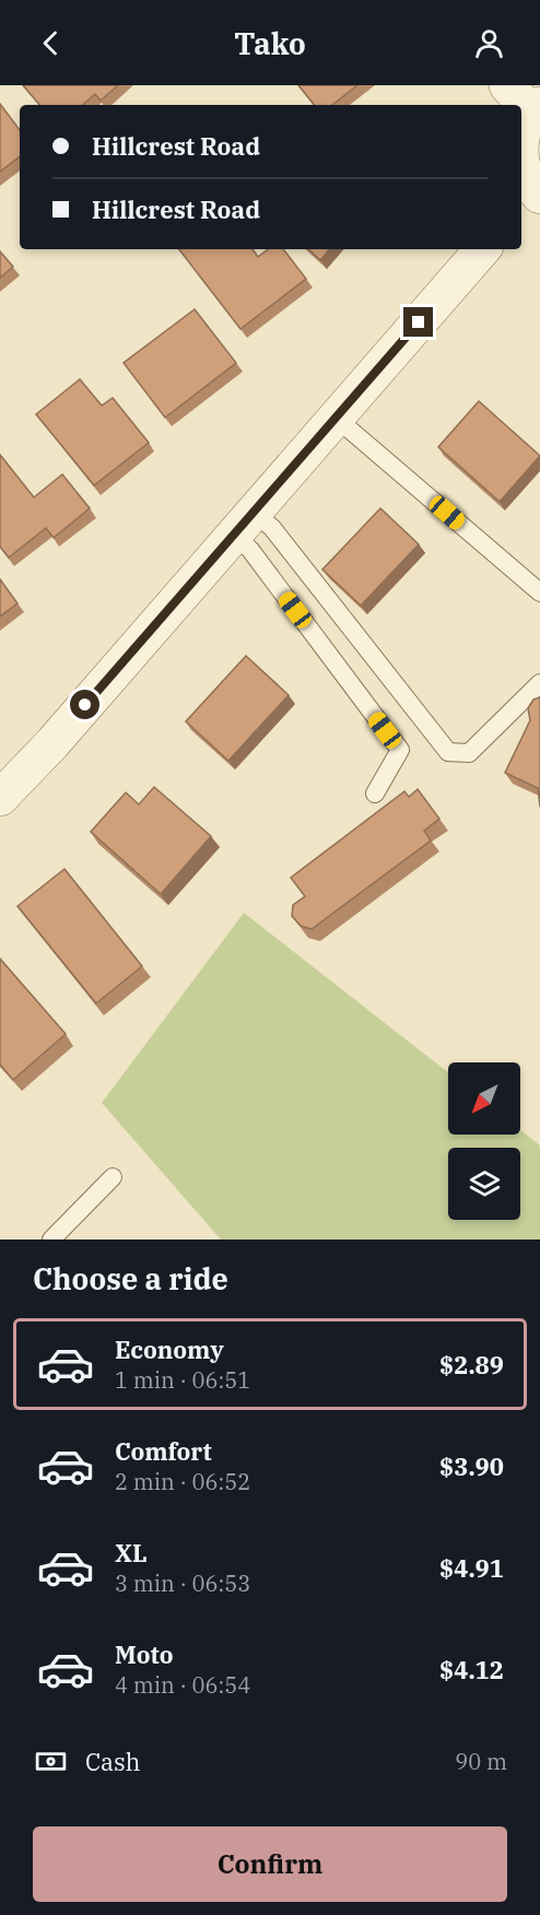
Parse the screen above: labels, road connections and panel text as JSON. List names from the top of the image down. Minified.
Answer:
{"north":"bottom left","page":{"header":"Tako","banner":["Hillcrest Road","Hillcrest Road"],"heading":"Choose a ride","list":[{"name":"Economy","note":"1 min · 06:51","value":"$2.89"},{"name":"Comfort","note":"2 min · 06:52","value":"$3.90"},{"name":"XL","note":"3 min · 06:53","value":"$4.91"},{"name":"Moto","note":"4 min · 06:54","value":"$4.12"}],"pay":["Cash","90 m"],"buttons":"Confirm"}}
